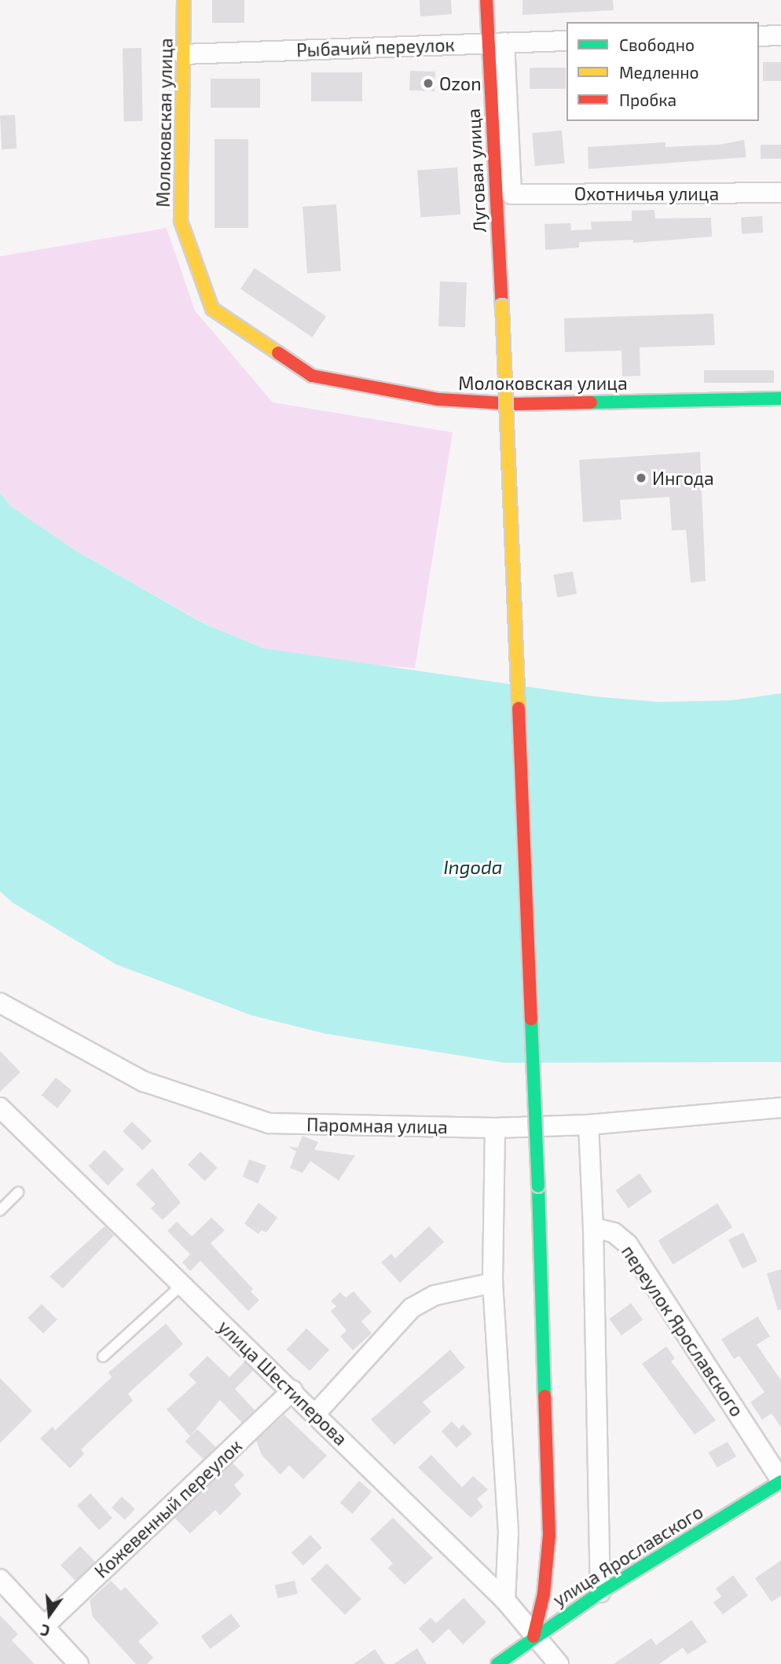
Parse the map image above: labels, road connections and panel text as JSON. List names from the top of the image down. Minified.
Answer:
{"streets":{"street":["Рыбачий переулок","Молоковская улица","Луговая улица","Охотничья улица","Паромная улица","переулок Ярославского","улица Шестиперова","Кожевенный переулок","улица Ярославского"]},"crossings":[["Рыбачий переулок","Молоковская улица"],["Рыбачий переулок","Луговая улица"],["Рыбачий переулок","Охотничья улица"],["Луговая улица","Охотничья улица"],["Луговая улица","улица Шестиперова"],["Луговая улица","улица Ярославского"],["переулок Ярославского","улица Ярославского"],["улица Шестиперова","Кожевенный переулок"],["улица Шестиперова","улица Ярославского"]],"water":["Ingoda"],"places":["Ozon","Ингода"],"legend":["Свободно","Медленно","Пробка"],"north":"bottom"}
